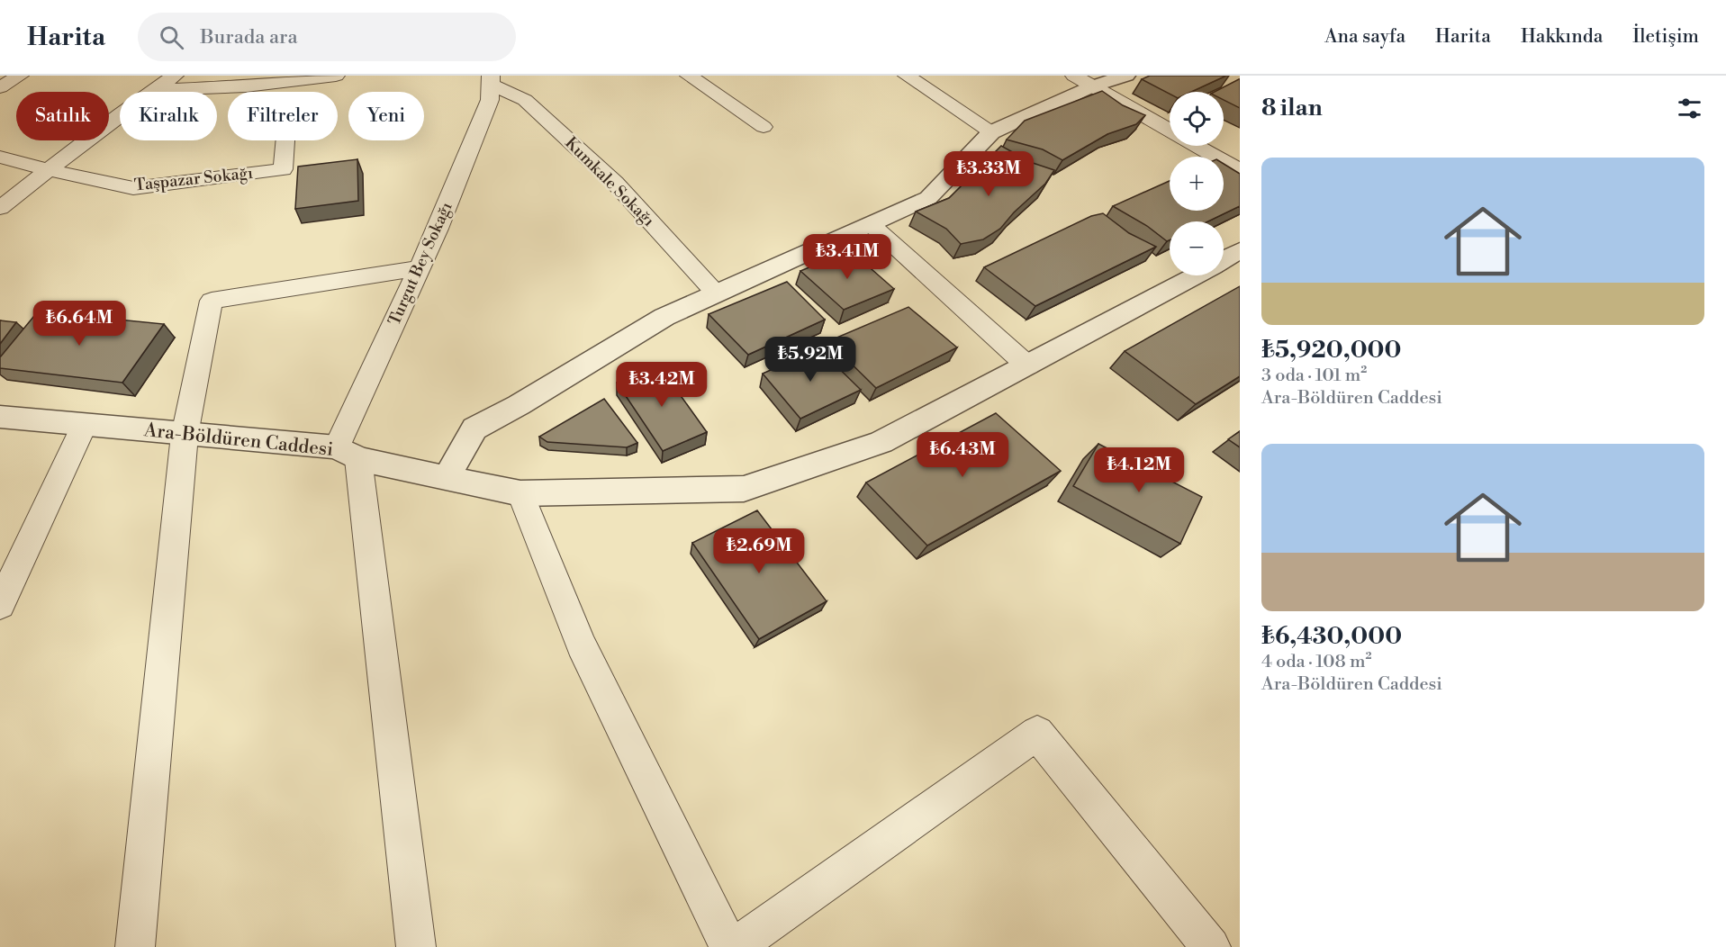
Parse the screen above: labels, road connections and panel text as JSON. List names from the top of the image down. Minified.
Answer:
{"streets":{"street":["Taşpazar Sokağı","Kumkale Sokağı","Turgut Bey Sokağı","Ara-Böldüren Caddesi"]},"crossings":[["Kumkale Sokağı","Turgut Bey Sokağı"],["Turgut Bey Sokağı","Ara-Böldüren Caddesi"]],"page":{"header":"Harita","search":"Burada ara","nav":["Ana sayfa","Harita","Hakkında","İletişim"],"heading":"8 ilan","map_buttons":["+","−"],"chip":["Satılık","Kiralık","Filtreler","Yeni"],"list":[{"name":"₺5,920,000","note":"3 oda · 101 m² · Ara-Böldüren Caddesi"},{"name":"₺6,430,000","note":"4 oda · 108 m² · Ara-Böldüren Caddesi"}],"price":["₺3.33M","₺3.41M","₺6.64M","₺5.92M","₺3.42M","₺6.43M","₺4.12M","₺2.69M"]}}
